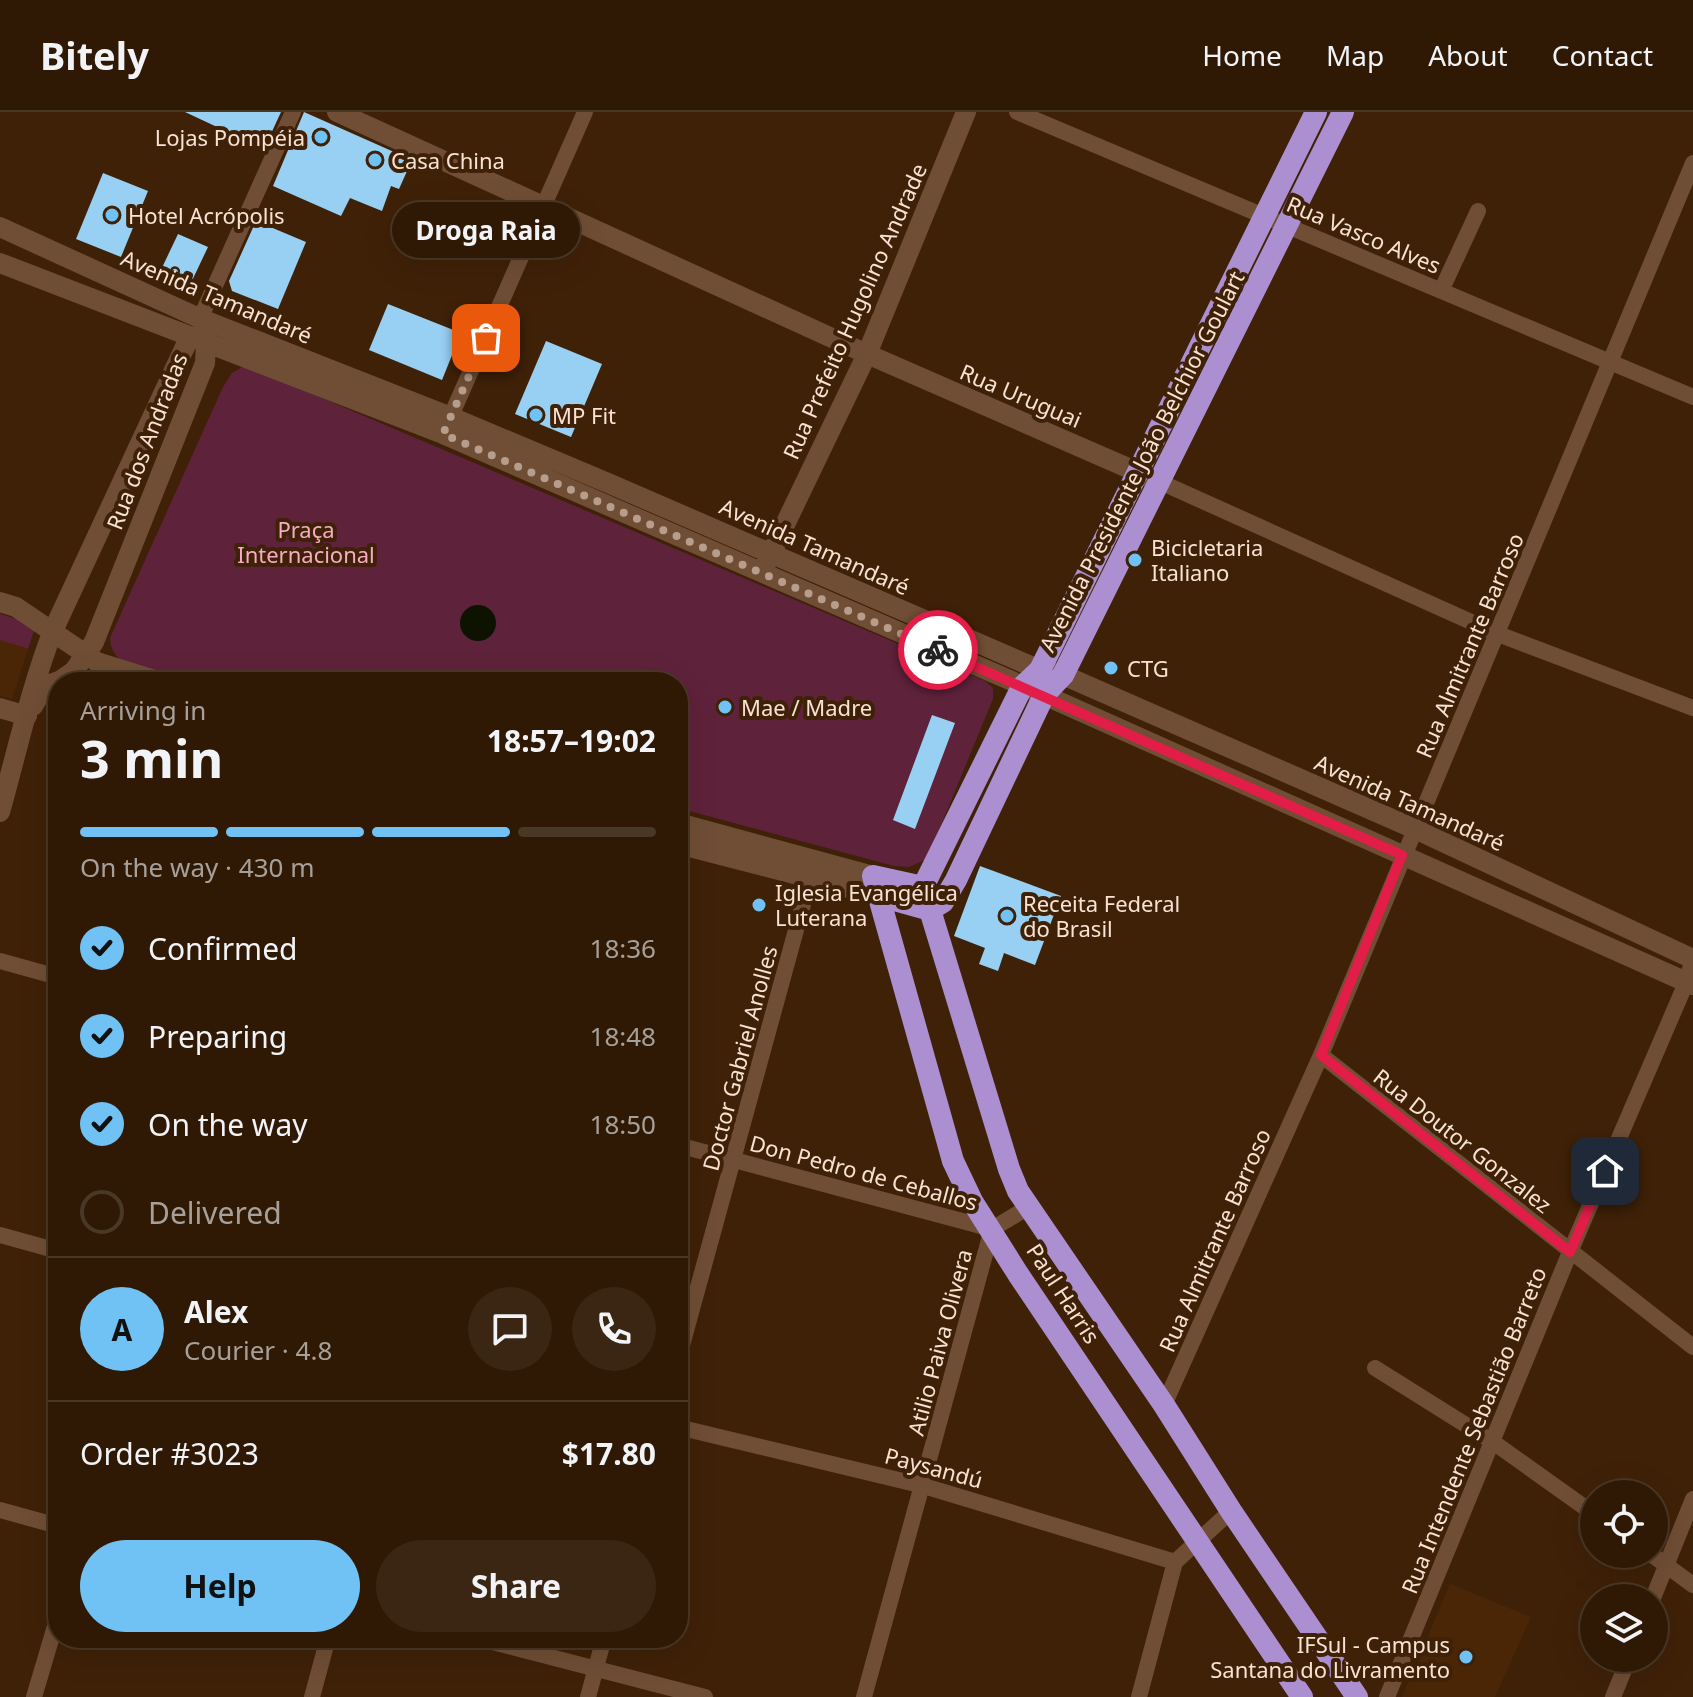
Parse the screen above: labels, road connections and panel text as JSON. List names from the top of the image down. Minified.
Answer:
{"streets":{"highway":["Avenida Presidente João Belchior Goulart","Paul Harris"],"street":["Rua Vasco Alves","Avenida Tamandaré","Rua Prefeito Hugolino Andrade","Rua Uruguai","Rua dos Andradas","Rua Almitrante Barroso","Doctor Gabriel Anolles","Rua Doutor Gonzalez","Don Pedro de Ceballos","Atilio Paiva Olivera","Rua Intendente Sebastião Barreto","Paysandú"]},"crossings":[["Rua Vasco Alves","Avenida Presidente João Belchior Goulart"],["Rua Vasco Alves","Rua Almitrante Barroso"],["Avenida Tamandaré","Rua Prefeito Hugolino Andrade"],["Avenida Tamandaré","Rua dos Andradas"],["Avenida Tamandaré","Avenida Presidente João Belchior Goulart"],["Avenida Tamandaré","Rua Almitrante Barroso"],["Avenida Tamandaré","Rua Intendente Sebastião Barreto"],["Rua Prefeito Hugolino Andrade","Rua Uruguai"],["Rua Uruguai","Avenida Presidente João Belchior Goulart"],["Rua Uruguai","Rua Almitrante Barroso"],["Rua Almitrante Barroso","Rua Doutor Gonzalez"],["Doctor Gabriel Anolles","Don Pedro de Ceballos"],["Rua Doutor Gonzalez","Rua Intendente Sebastião Barreto"],["Don Pedro de Ceballos","Paul Harris"],["Don Pedro de Ceballos","Atilio Paiva Olivera"],["Paul Harris","Atilio Paiva Olivera"],["Atilio Paiva Olivera","Paysandú"]],"parks":["Praça Internacional"],"places":["Lojas Pompéia","Casa China","Hotel Acrópolis","Droga Raia","MP Fit","Bicicletaria Italiano","CTG","Mae / Madre","Iglesia Evangélica Luterana","Receita Federal do Brasil","IFSul - Campus Santana do Livramento"],"page":{"header":"Bitely","nav":["Home","Map","About","Contact"],"bubble":"Droga Raia","heading":["3 min","Arriving in","18:57–19:02"],"panel":["Alex","Courier · 4.8","Order #3023","$17.80"],"bar":"On the way · 430 m","list":[["Confirmed","18:36"],["Preparing","18:48"],["On the way","18:50"],"Delivered"],"round":"A","buttons":["Help","Share"]}}
